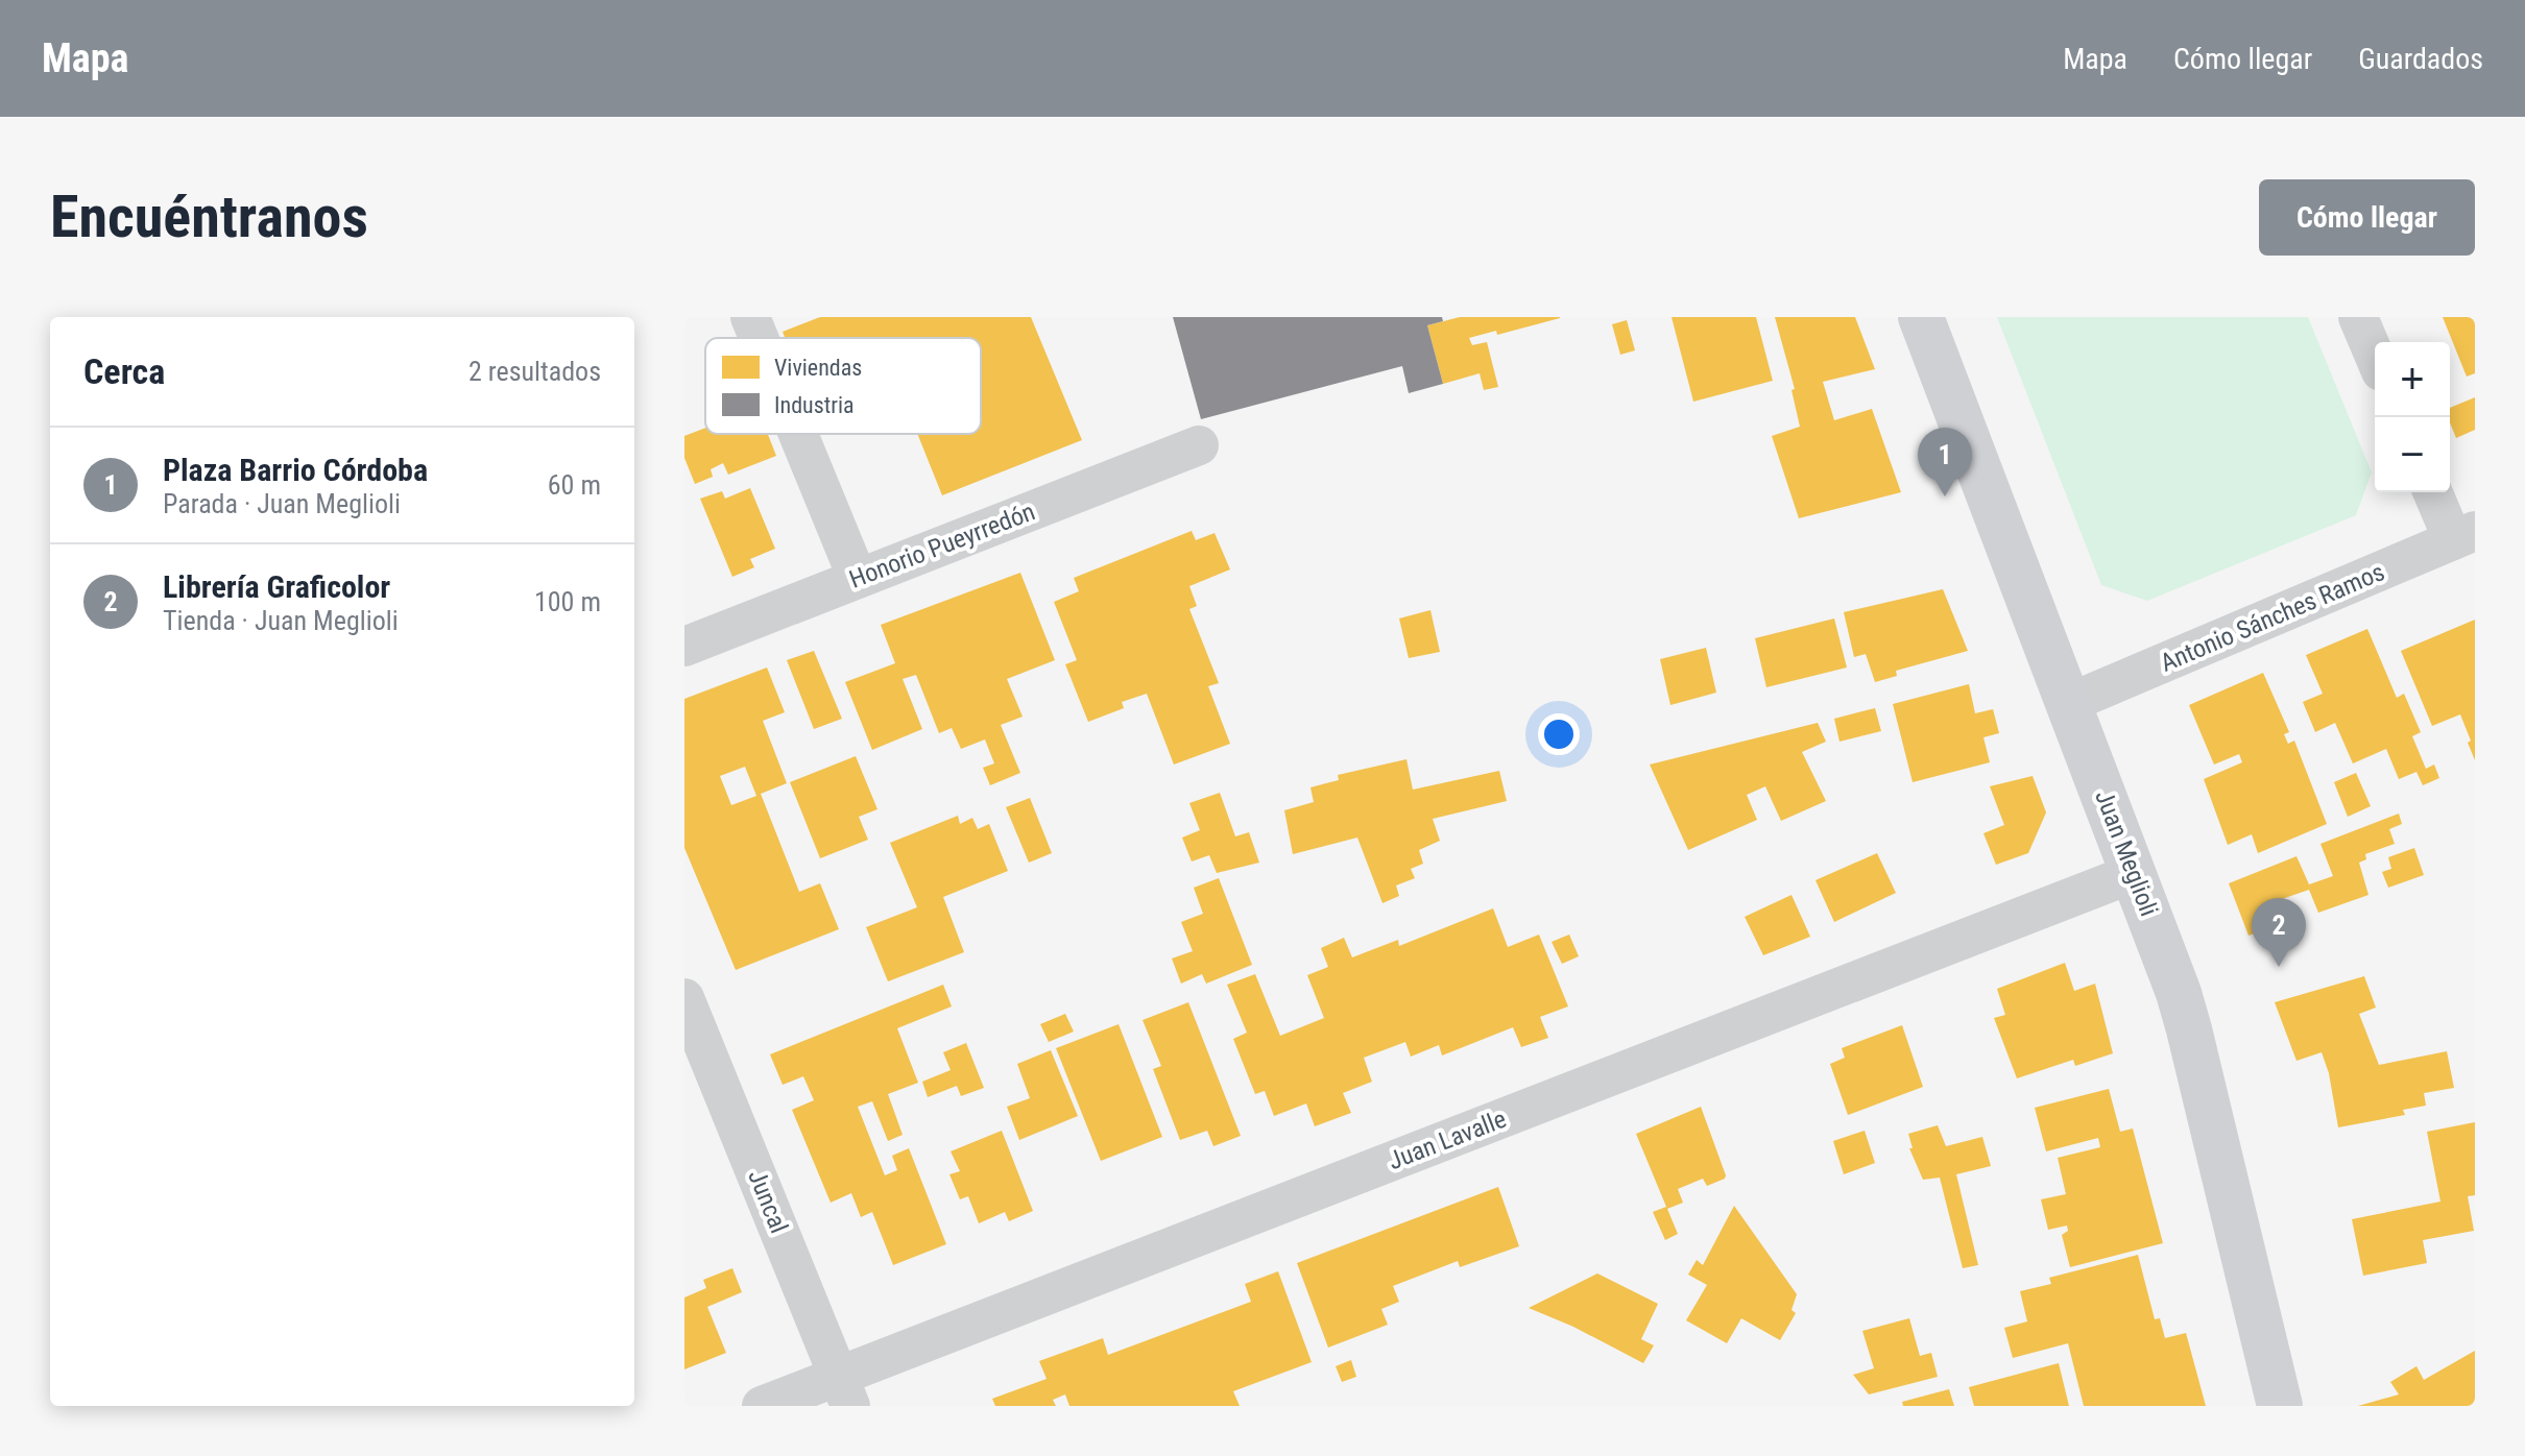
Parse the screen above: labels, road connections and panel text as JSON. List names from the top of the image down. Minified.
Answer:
{"streets":{"main road":["Juan Meglioli"],"street":["Honorio Pueyrredón","Antonio Sánches Ramos","Juan Lavalle","Juncal"]},"crossings":[["Antonio Sánches Ramos","Juan Meglioli"],["Juan Meglioli","Juan Lavalle"],["Juan Lavalle","Juncal"]],"legend":["Viviendas","Industria"],"page":{"header":"Mapa","nav":["Mapa","Cómo llegar","Guardados"],"buttons":"Cómo llegar","title":"Encuéntranos","heading":["Cerca","2 resultados"],"map_buttons":["+","−"],"list":[{"mark":"1","name":"Plaza Barrio Córdoba","note":"Parada · Juan Meglioli","value":"60 m"},{"mark":"2","name":"Librería Graficolor","note":"Tienda · Juan Meglioli","value":"100 m"}],"pins":["1","2"]}}
